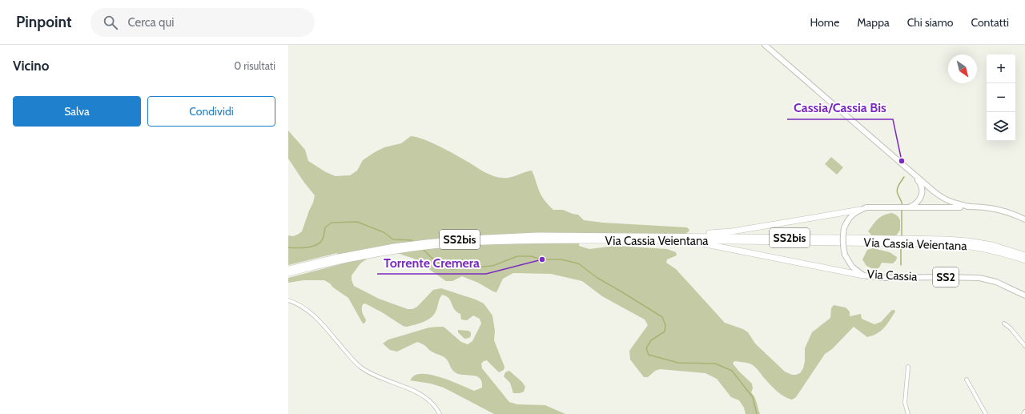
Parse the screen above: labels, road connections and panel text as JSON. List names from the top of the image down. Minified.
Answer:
{"streets":{"highway":["SS2bis","Via Cassia Veientana"],"main road":["Via Cassia","SS2"]},"places":["Cassia/Cassia Bis","Torrente Cremera"],"north":"bottom right","page":{"header":"Pinpoint","search":"Cerca qui","nav":["Home","Mappa","Chi siamo","Contatti"],"heading":["Vicino","0 risultati"],"map_buttons":["+","−"],"buttons":["Salva","Condividi"]}}
